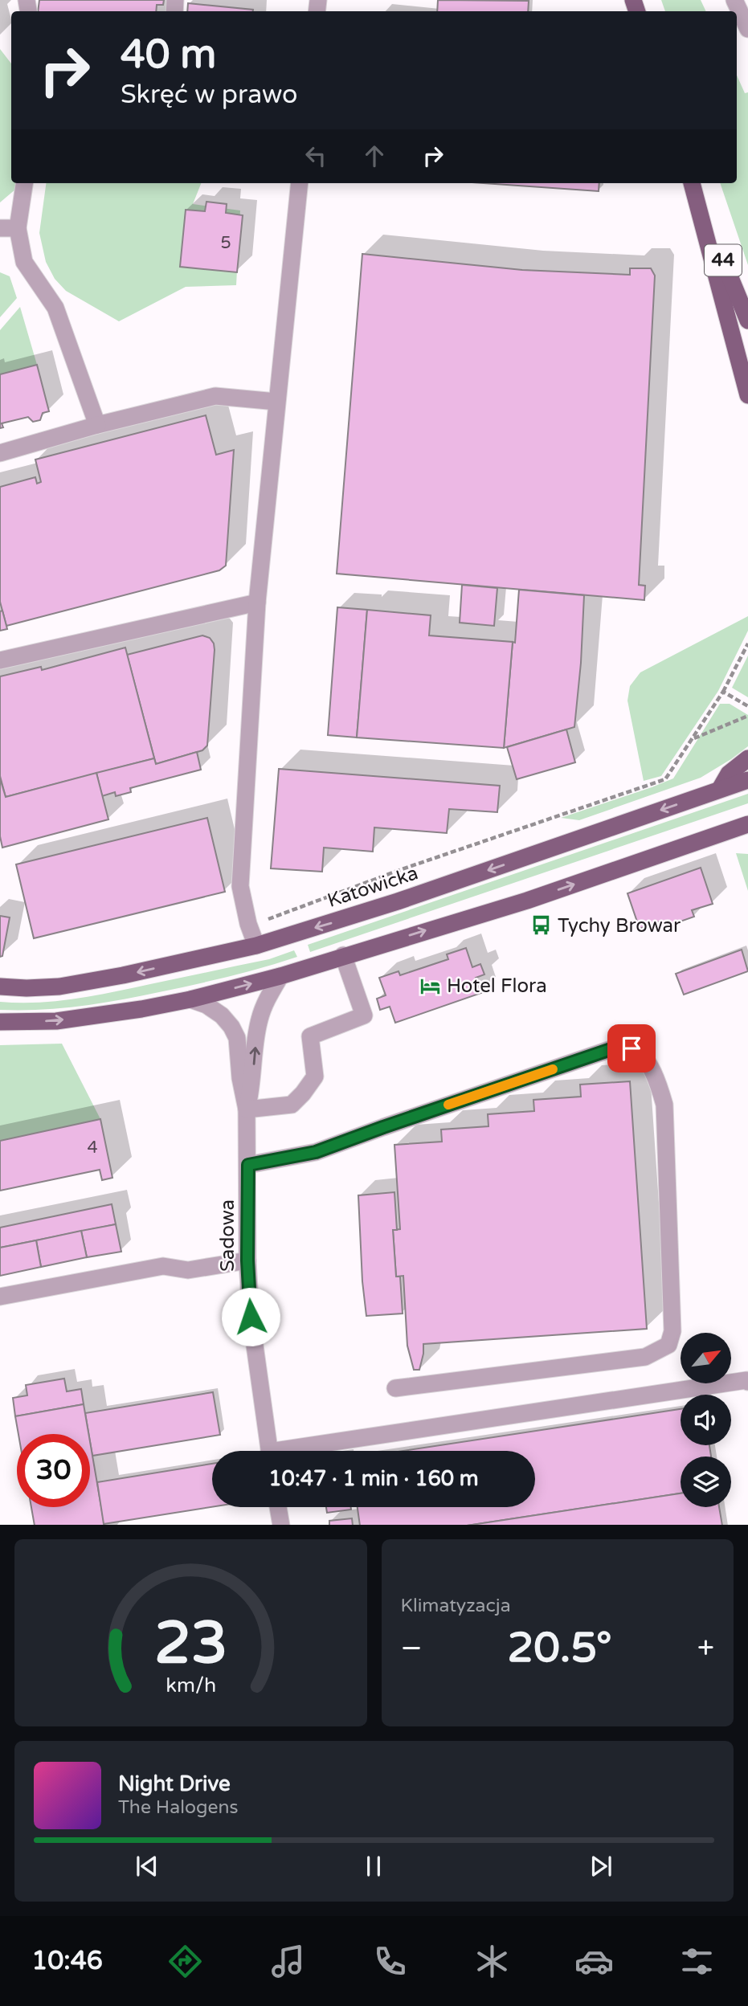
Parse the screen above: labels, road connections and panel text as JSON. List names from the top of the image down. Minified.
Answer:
{"streets":{"main road":["44","Katowicka"],"street":["Sadowa"]},"places":{"bus stop":["Tychy Browar"],"hotel":["Hotel Flora"]},"house_numbers":["5","4"],"north":"top right","page":{"turn":["40 m","Skręć w prawo"],"limit":"30","trip":"10:47 · 1 min · 160 m","tile":"Klimatyzacja","heat":["−","20.5°","+"],"song":["Night Drive","The Halogens"],"tabs":"10:46","gauge":["23","km/h"]}}
